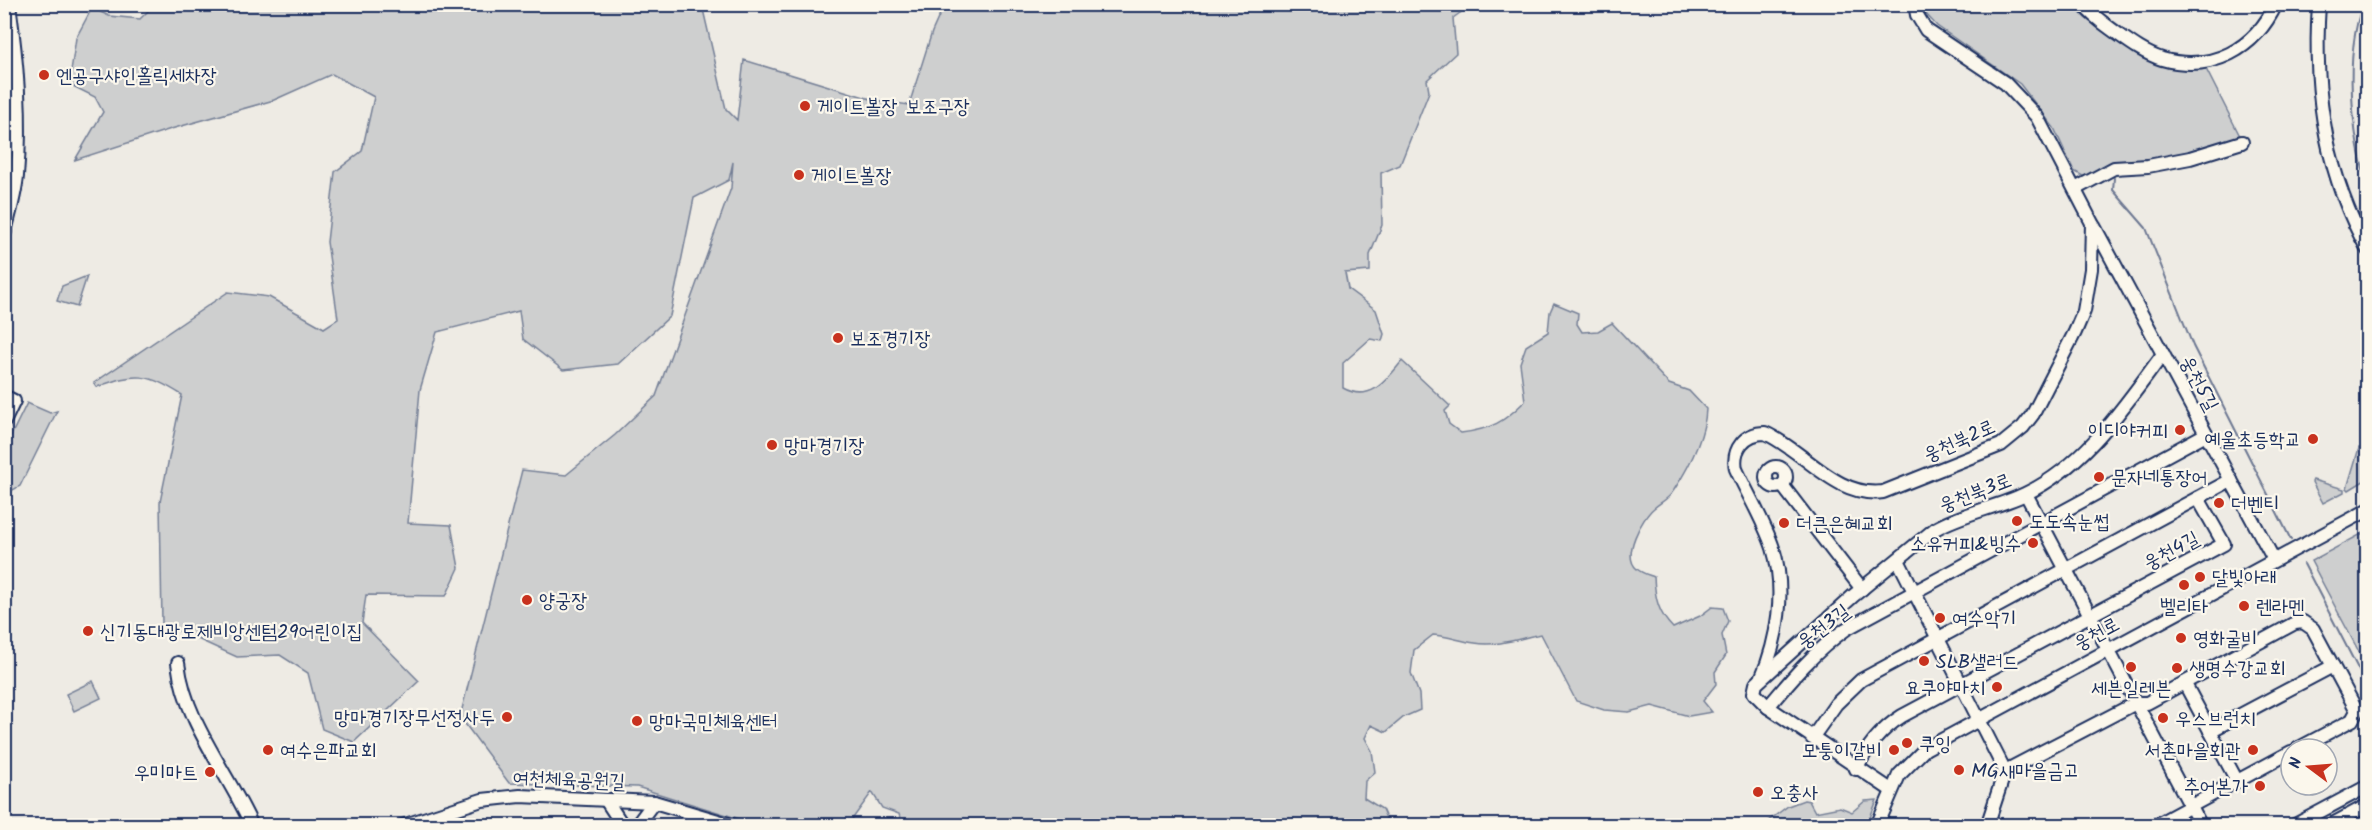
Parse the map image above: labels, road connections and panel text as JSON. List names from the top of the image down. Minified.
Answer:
{"streets":{"street":["웅천5길","웅천북2로","웅천북3로","웅천4길","웅천3길","웅천로","여천체육공원길"]},"crossings":[["웅천5길","웅천북2로"],["웅천5길","웅천북3로"],["웅천5길","웅천4길"],["웅천5길","웅천로"],["웅천북2로","웅천북3로"]],"places":["엔공구샤인홀릭세차장","게이트볼장 보조구장","게이트볼장","보조경기장","이디야커피","예울초등학교","망마경기장","문자네통장어","더벤티","도도속눈썹","더큰은혜교회","소유커피&빙수","달빛아래","벨리타","양궁장","렌라멘","여수악기","신기동대광로제비앙센텀29어린이집","영화굴비","SLB샐러드","세븐일레븐","생명수강교회","요쿠야마치","망마경기장무선정사두","우스브런치","망마국민체육센터","쿠잉","여수은파교회","모퉁이갈비","서촌마을회관","MG새마을금고","우미마트","추어본가","오충사"],"north":"left"}
